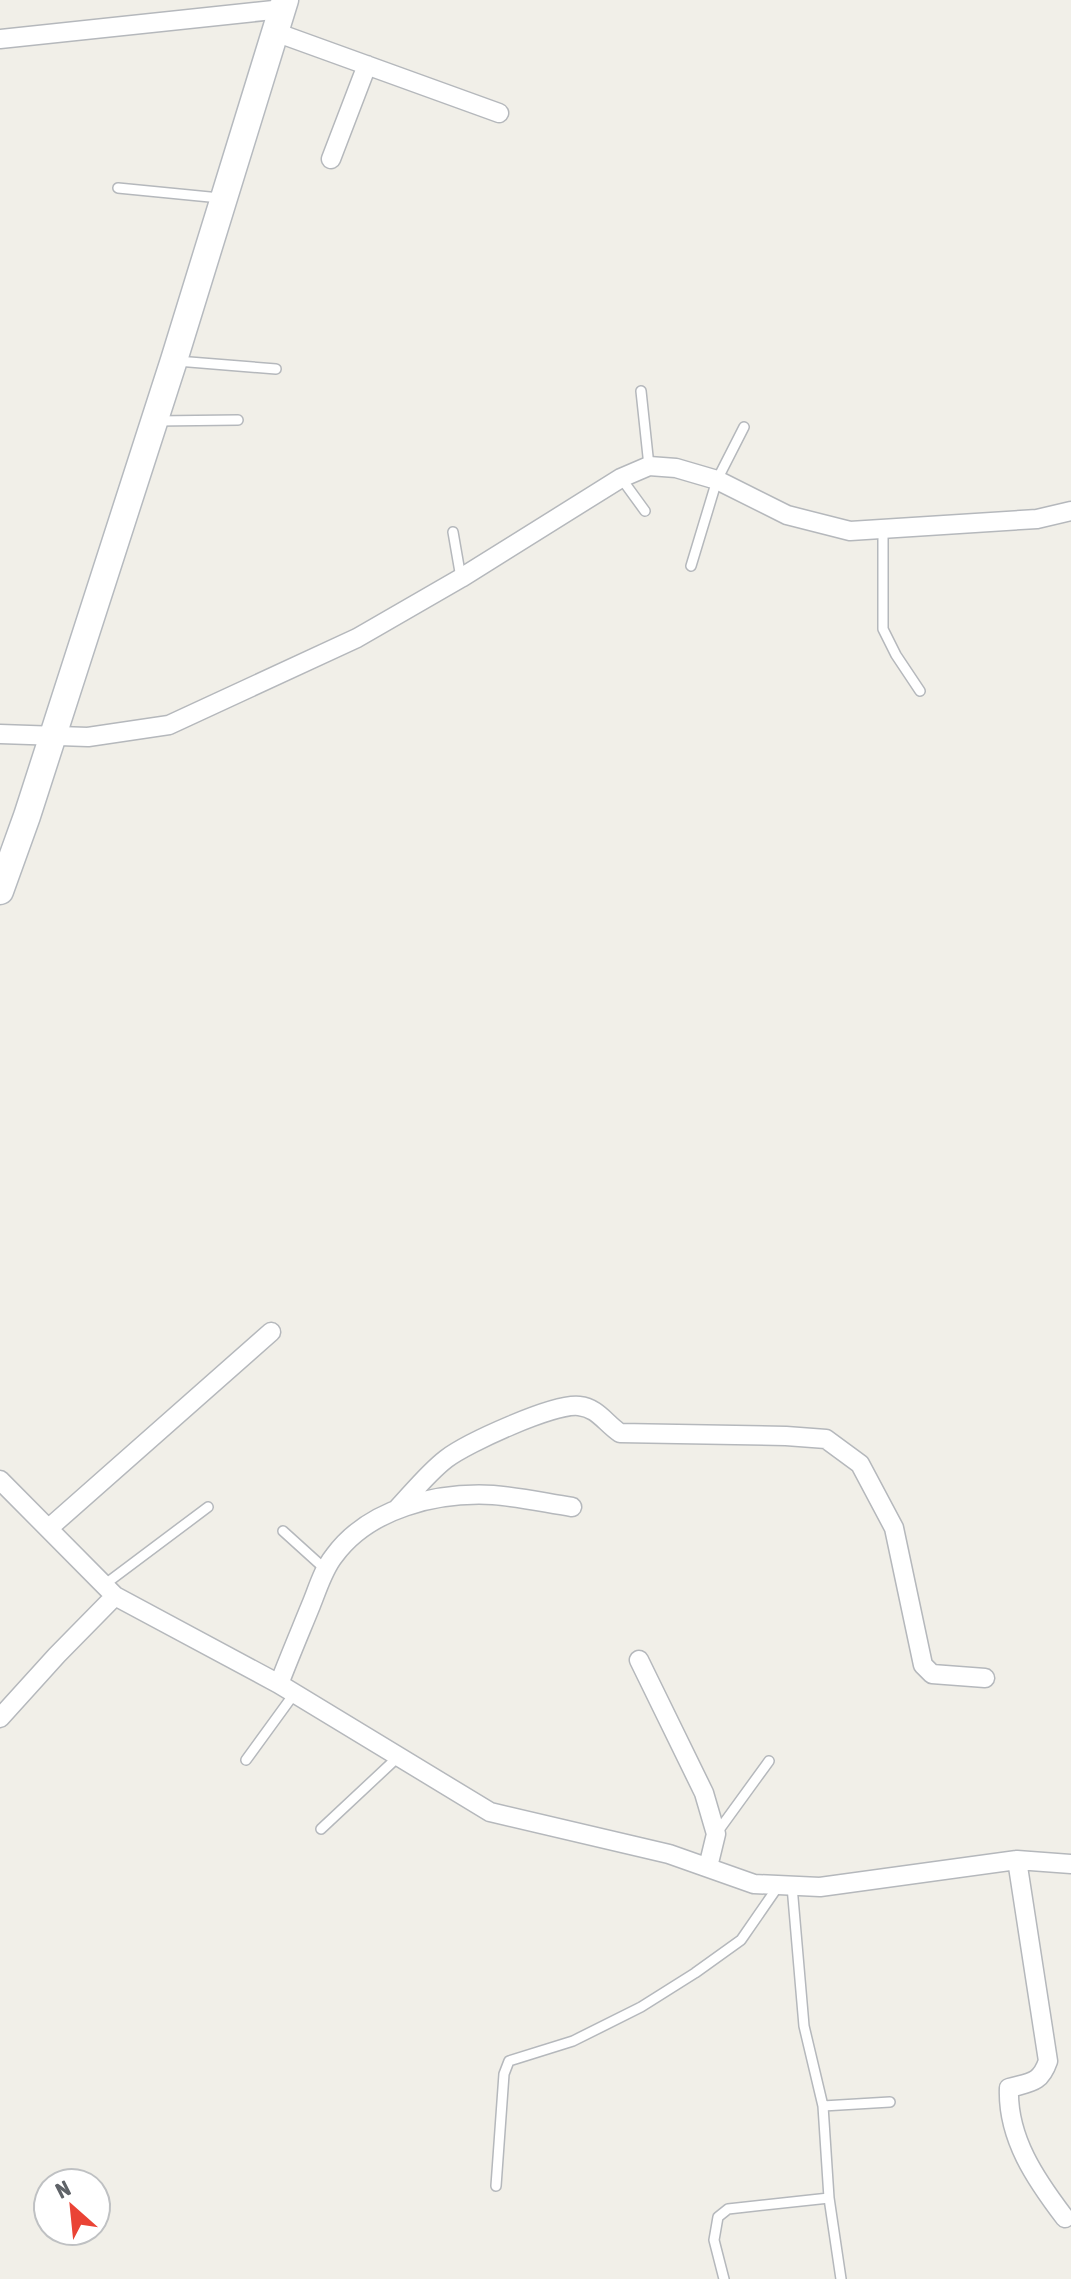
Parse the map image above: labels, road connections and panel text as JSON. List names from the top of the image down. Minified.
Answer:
{"north":"top left"}
